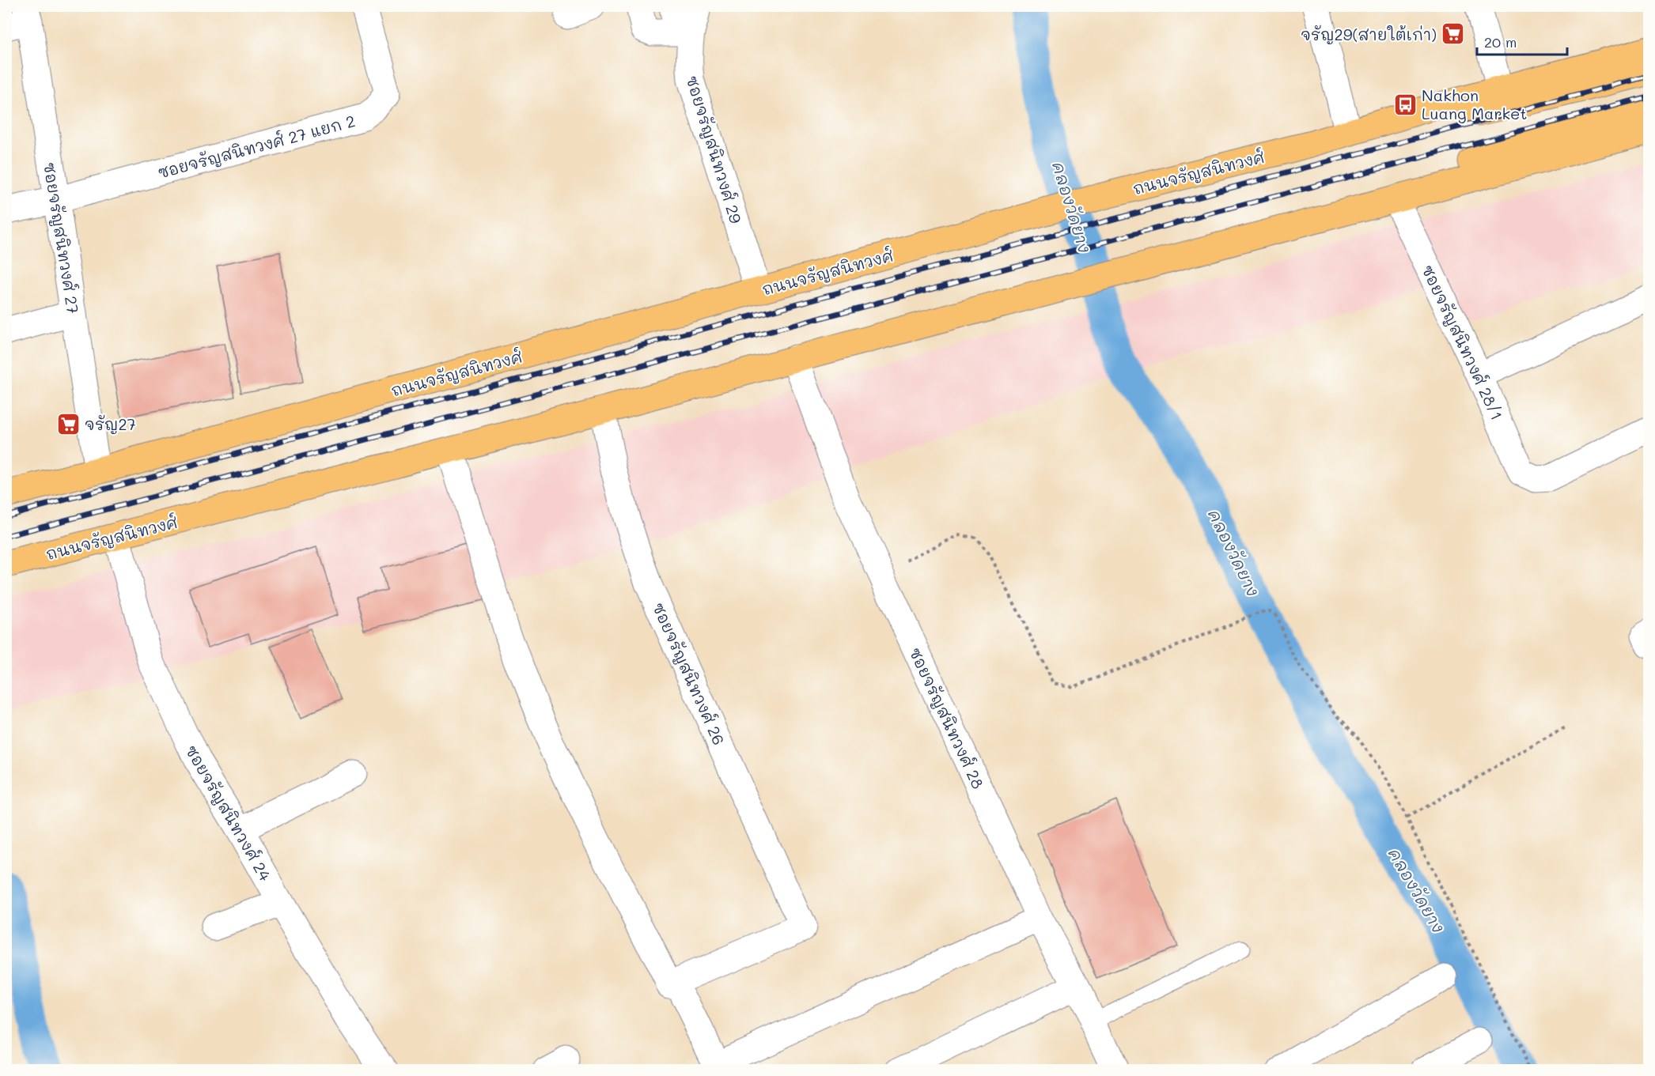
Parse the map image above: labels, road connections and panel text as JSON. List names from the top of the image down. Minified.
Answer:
{"streets":{"main road":["ถนนจรัญสนิทวงศ์"],"street":["ซอยจรัญสนิทวงศ์ 27 แยก 2","ซอยจรัญสนิทวงศ์ 29","ซอยจรัญสนิทวงศ์ 27","ซอยจรัญสนิทวงศ์ 28/1","ซอยจรัญสนิทวงศ์ 26","ซอยจรัญสนิทวงศ์ 28","ซอยจรัญสนิทวงศ์ 24"]},"crossings":[["ซอยจรัญสนิทวงศ์ 27 แยก 2","ซอยจรัญสนิทวงศ์ 27"],["ซอยจรัญสนิทวงศ์ 29","ถนนจรัญสนิทวงศ์"],["ถนนจรัญสนิทวงศ์","ซอยจรัญสนิทวงศ์ 27"],["ถนนจรัญสนิทวงศ์","ซอยจรัญสนิทวงศ์ 28/1"],["ถนนจรัญสนิทวงศ์","ซอยจรัญสนิทวงศ์ 26"],["ถนนจรัญสนิทวงศ์","ซอยจรัญสนิทวงศ์ 28"],["ถนนจรัญสนิทวงศ์","ซอยจรัญสนิทวงศ์ 24"]],"water":["คลองวัดยาง"],"places":{"supermarket":["จรัญ29(สายใต้เก่า)","จรัญ27"],"bus stop":["Nakhon Luang Market"]},"scale_bar":"20 m"}
